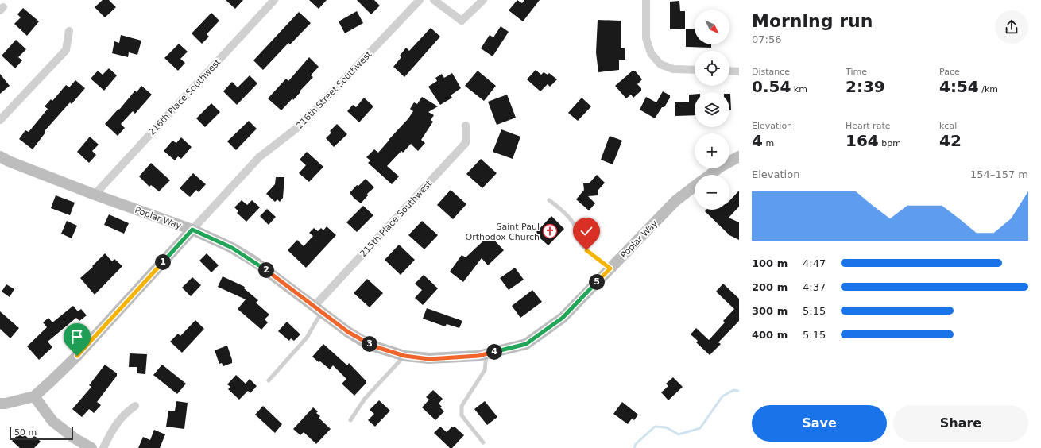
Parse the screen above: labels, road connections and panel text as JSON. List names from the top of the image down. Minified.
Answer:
{"streets":{"main road":["216th Street Southwest","Poplar Way"],"street":["216th Place Southwest","215th Place Southwest"]},"crossings":[["216th Street Southwest","Poplar Way"],["216th Place Southwest","Poplar Way"],["Poplar Way","215th Place Southwest"]],"places":{"church":["Saint Paul Orthodox Church"]},"scale_bar":"50 m","north":"bottom right","page":{"heading":["Morning run","07:56"],"map_buttons":["+","−"],"stats":[["Distance","0.54 km"],["Time","2:39"],["Pace","4:54 /km"],["Elevation","4 m"],["Heart rate","164 bpm"],["kcal","42"]],"chart":["Elevation","154–157 m"],"list":[{"name":"100 m","note":"4:47"},{"name":"200 m","note":"4:37"},{"name":"300 m","note":"5:15"},{"name":"400 m","note":"5:15"}],"pins":["1","2","5","3","4"],"buttons":["Save","Share"],"scale":"50 m"}}
